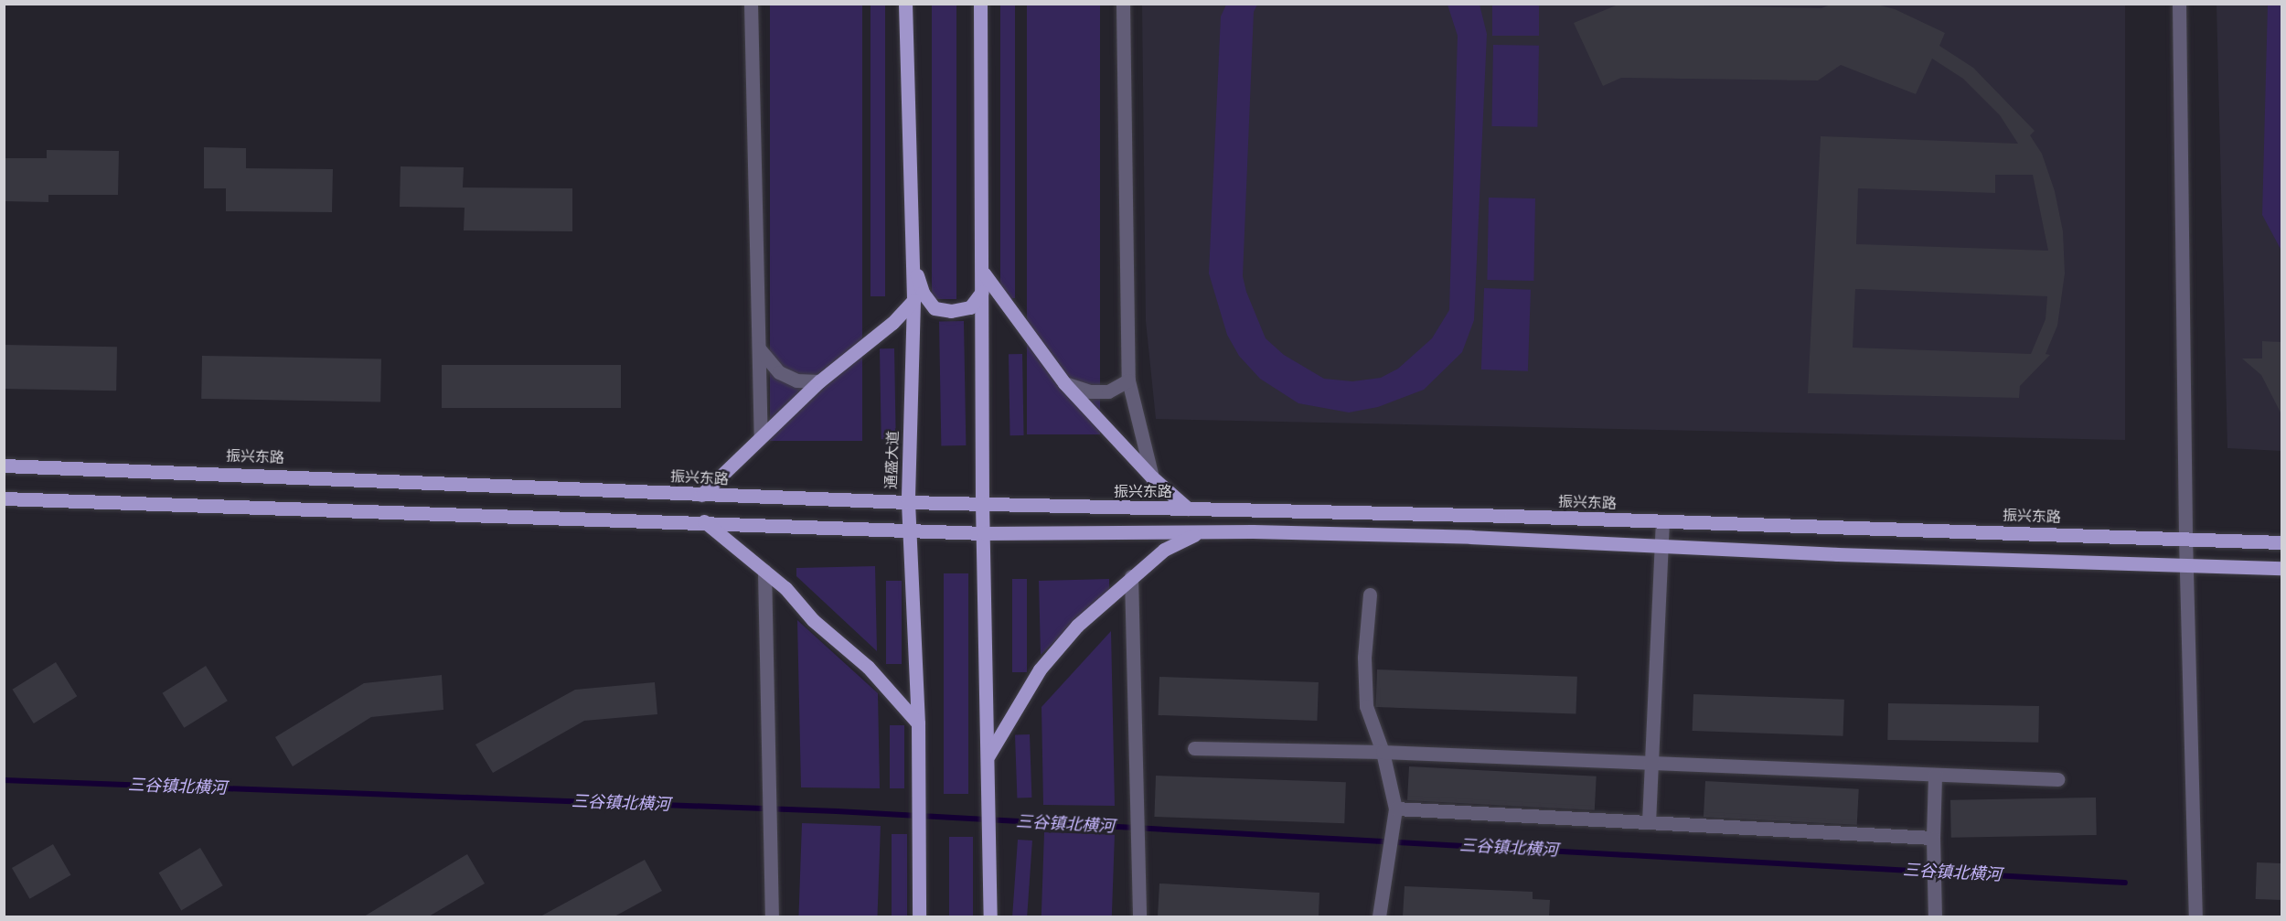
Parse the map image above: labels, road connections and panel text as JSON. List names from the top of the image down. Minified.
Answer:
{"streets":{"main road":["振兴东路","通盛大道"]},"crossings":[["振兴东路","通盛大道"]],"water":["三谷镇北横河"]}
